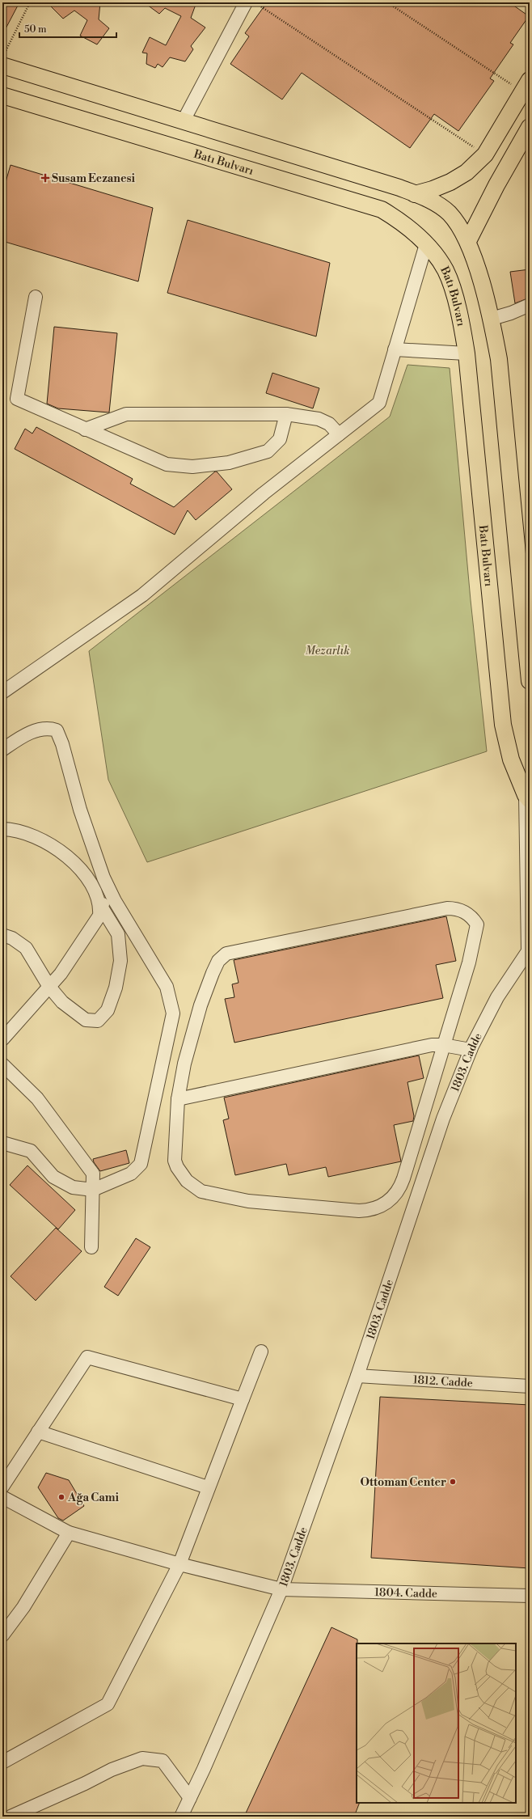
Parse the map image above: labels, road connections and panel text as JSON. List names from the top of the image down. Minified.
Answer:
{"streets":{"main road":["Batı Bulvarı"],"street":["1803. Cadde","1812. Cadde","1804. Cadde"]},"crossings":[["Batı Bulvarı","1803. Cadde"],["1803. Cadde","1812. Cadde"],["1803. Cadde","1804. Cadde"]],"parks":["Mezarlık"],"places":{"health":["Susam Eczanesi"],"other":["Ottoman Center","Ağa Cami"]},"scale_bar":"50 m"}
